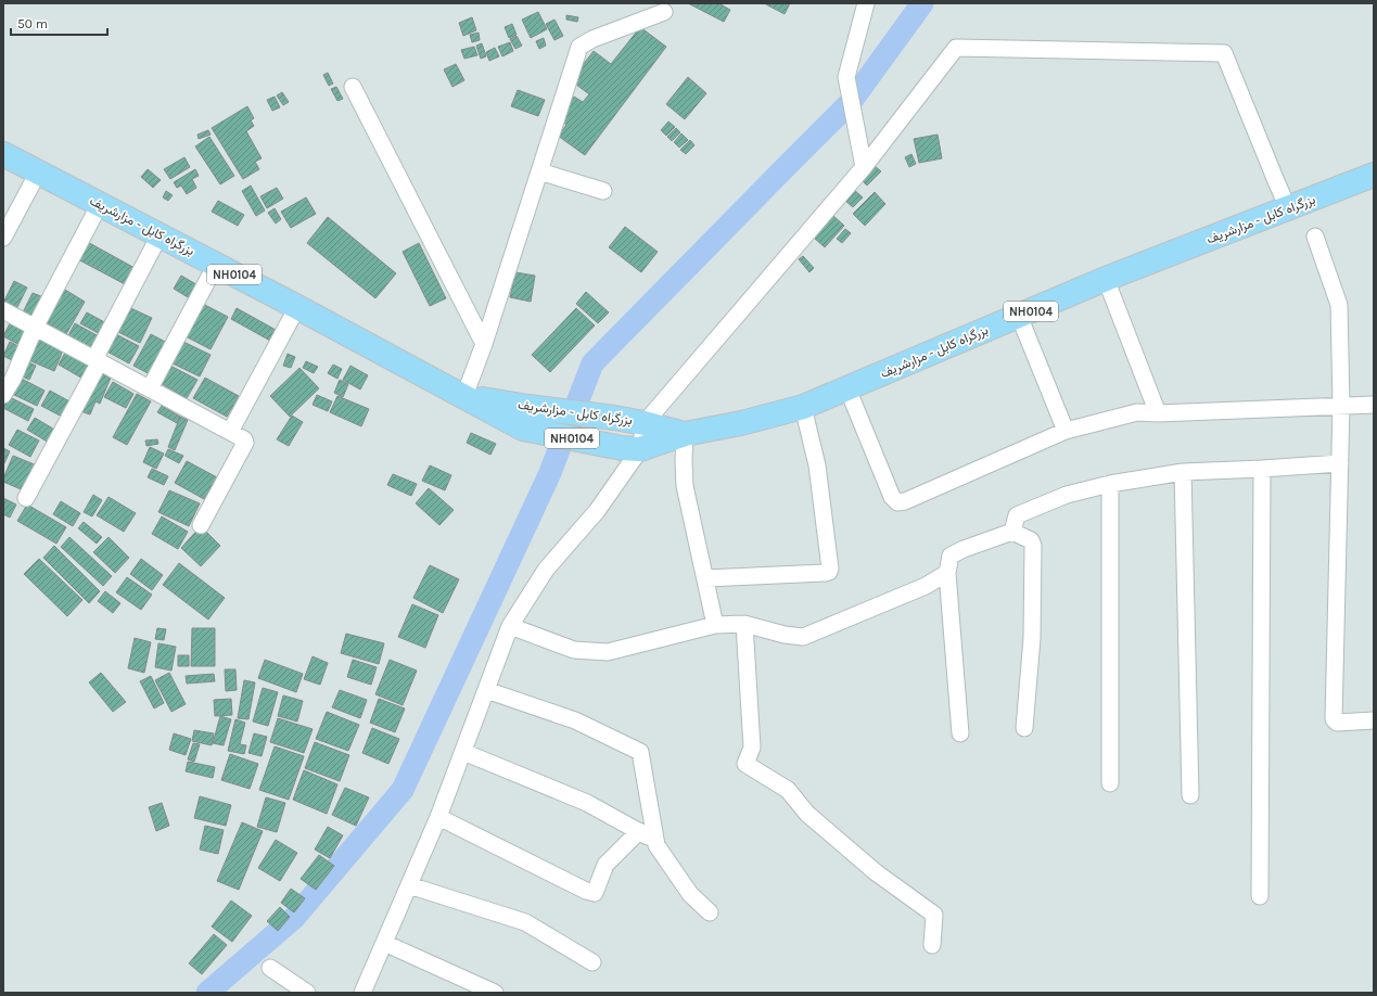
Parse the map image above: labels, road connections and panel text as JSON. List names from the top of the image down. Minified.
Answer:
{"streets":{"highway":["بزرگراه کابل - مزارشریف","NH0104"]},"scale_bar":"50 m"}
